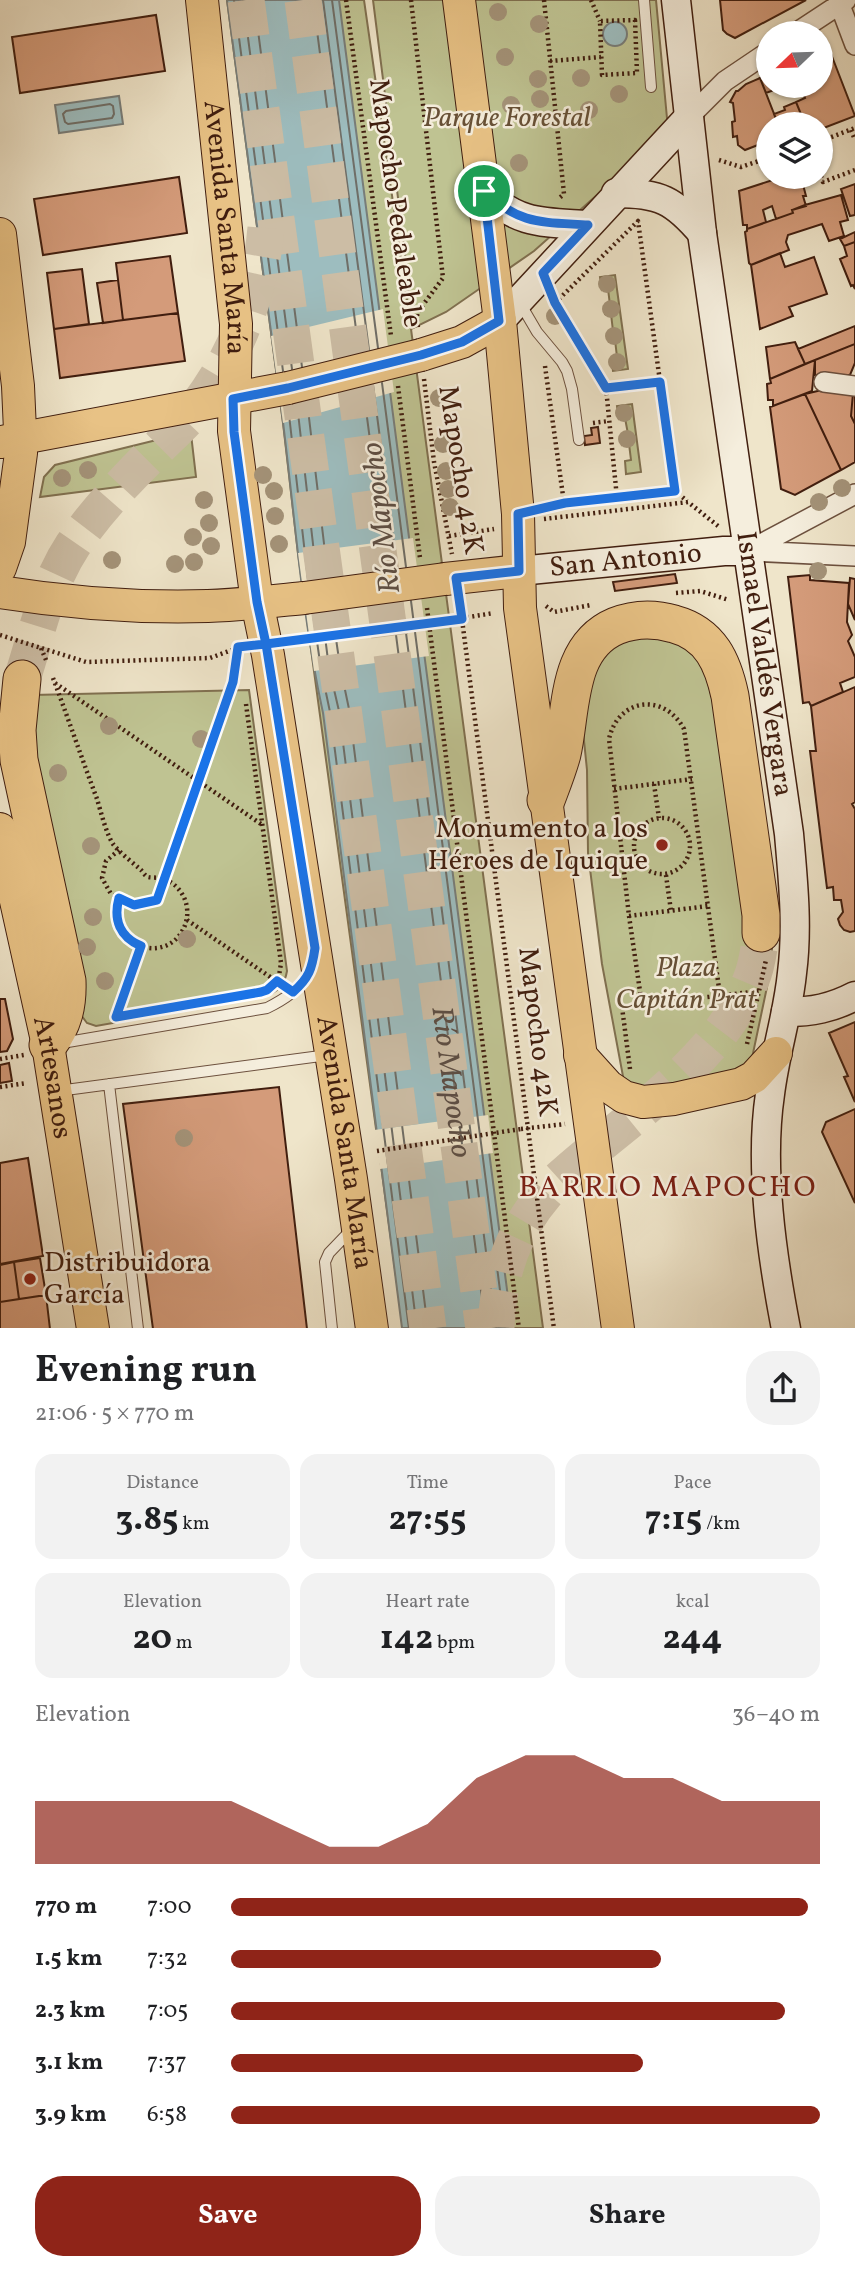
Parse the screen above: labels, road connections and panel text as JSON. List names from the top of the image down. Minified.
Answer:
{"streets":{"main road":["Avenida Santa María","San Antonio","Ismael Valdés Vergara","Artesanos"],"path":["Mapocho Pedaleable","Mapocho 42K"]},"crossings":[["Mapocho Pedaleable","Mapocho 42K"],["Avenida Santa María","San Antonio"],["Mapocho 42K","San Antonio"],["San Antonio","Ismael Valdés Vergara"]],"districts":["BARRIO MAPOCHO"],"water":["Río Mapocho"],"parks":["Parque Forestal","Plaza Capitán Prat"],"places":["Monumento a los Héroes de Iquique","Distribuidora García"],"north":"bottom left","page":{"heading":["Evening run","21:06 · 5 × 770 m"],"stats":[["Distance","3.85 km"],["Time","27:55"],["Pace","7:15 /km"],["Elevation","20 m"],["Heart rate","142 bpm"],["kcal","244"]],"chart":["Elevation","36–40 m"],"list":[{"name":"770 m","note":"7:00"},{"name":"1.5 km","note":"7:32"},{"name":"2.3 km","note":"7:05"},{"name":"3.1 km","note":"7:37"},{"name":"3.9 km","note":"6:58"}],"buttons":["Save","Share"]}}
